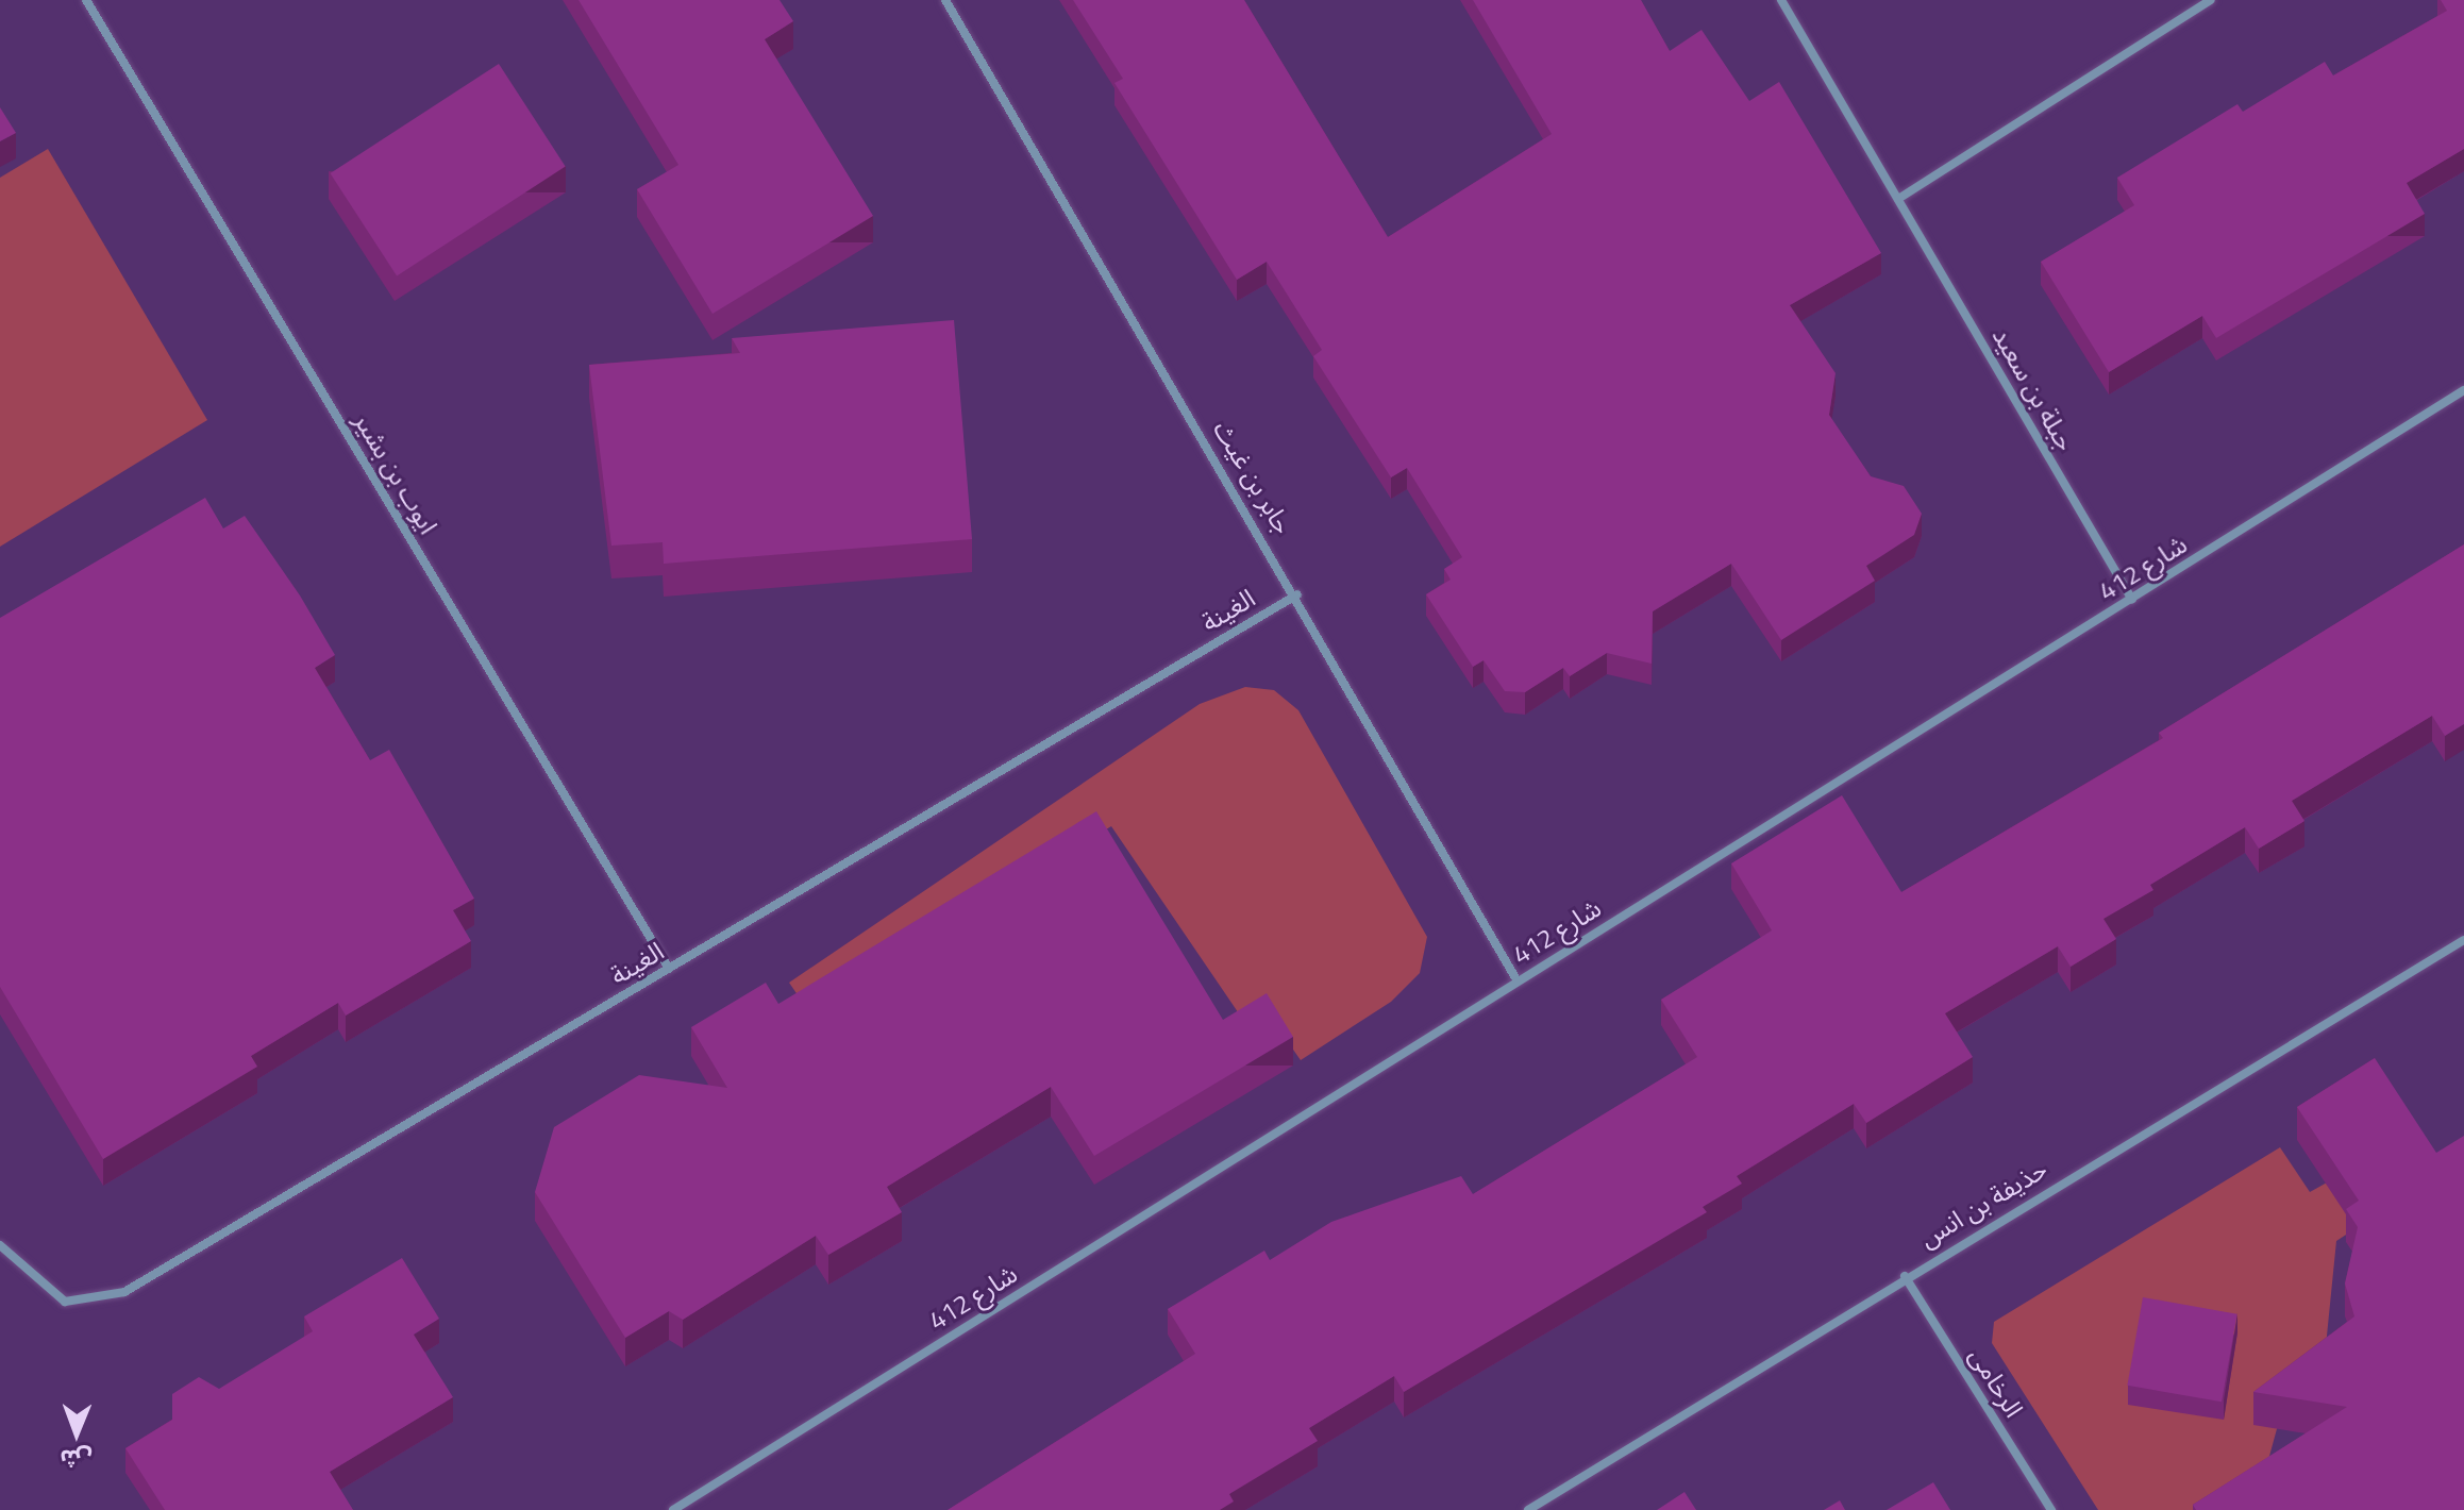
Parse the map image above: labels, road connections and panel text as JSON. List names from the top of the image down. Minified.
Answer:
{"streets":{"street":["جبلة بن سعيد","ايوب بن بشير","جابر بن غيث","شارع 412","الغينة","حذيفة بن انس","الرخامى"]},"crossings":[["جبلة بن سعيد","شارع 412"],["ايوب بن بشير","الغينة"],["جابر بن غيث","شارع 412"],["جابر بن غيث","الغينة"],["حذيفة بن انس","الرخامى"]],"north":"bottom"}
